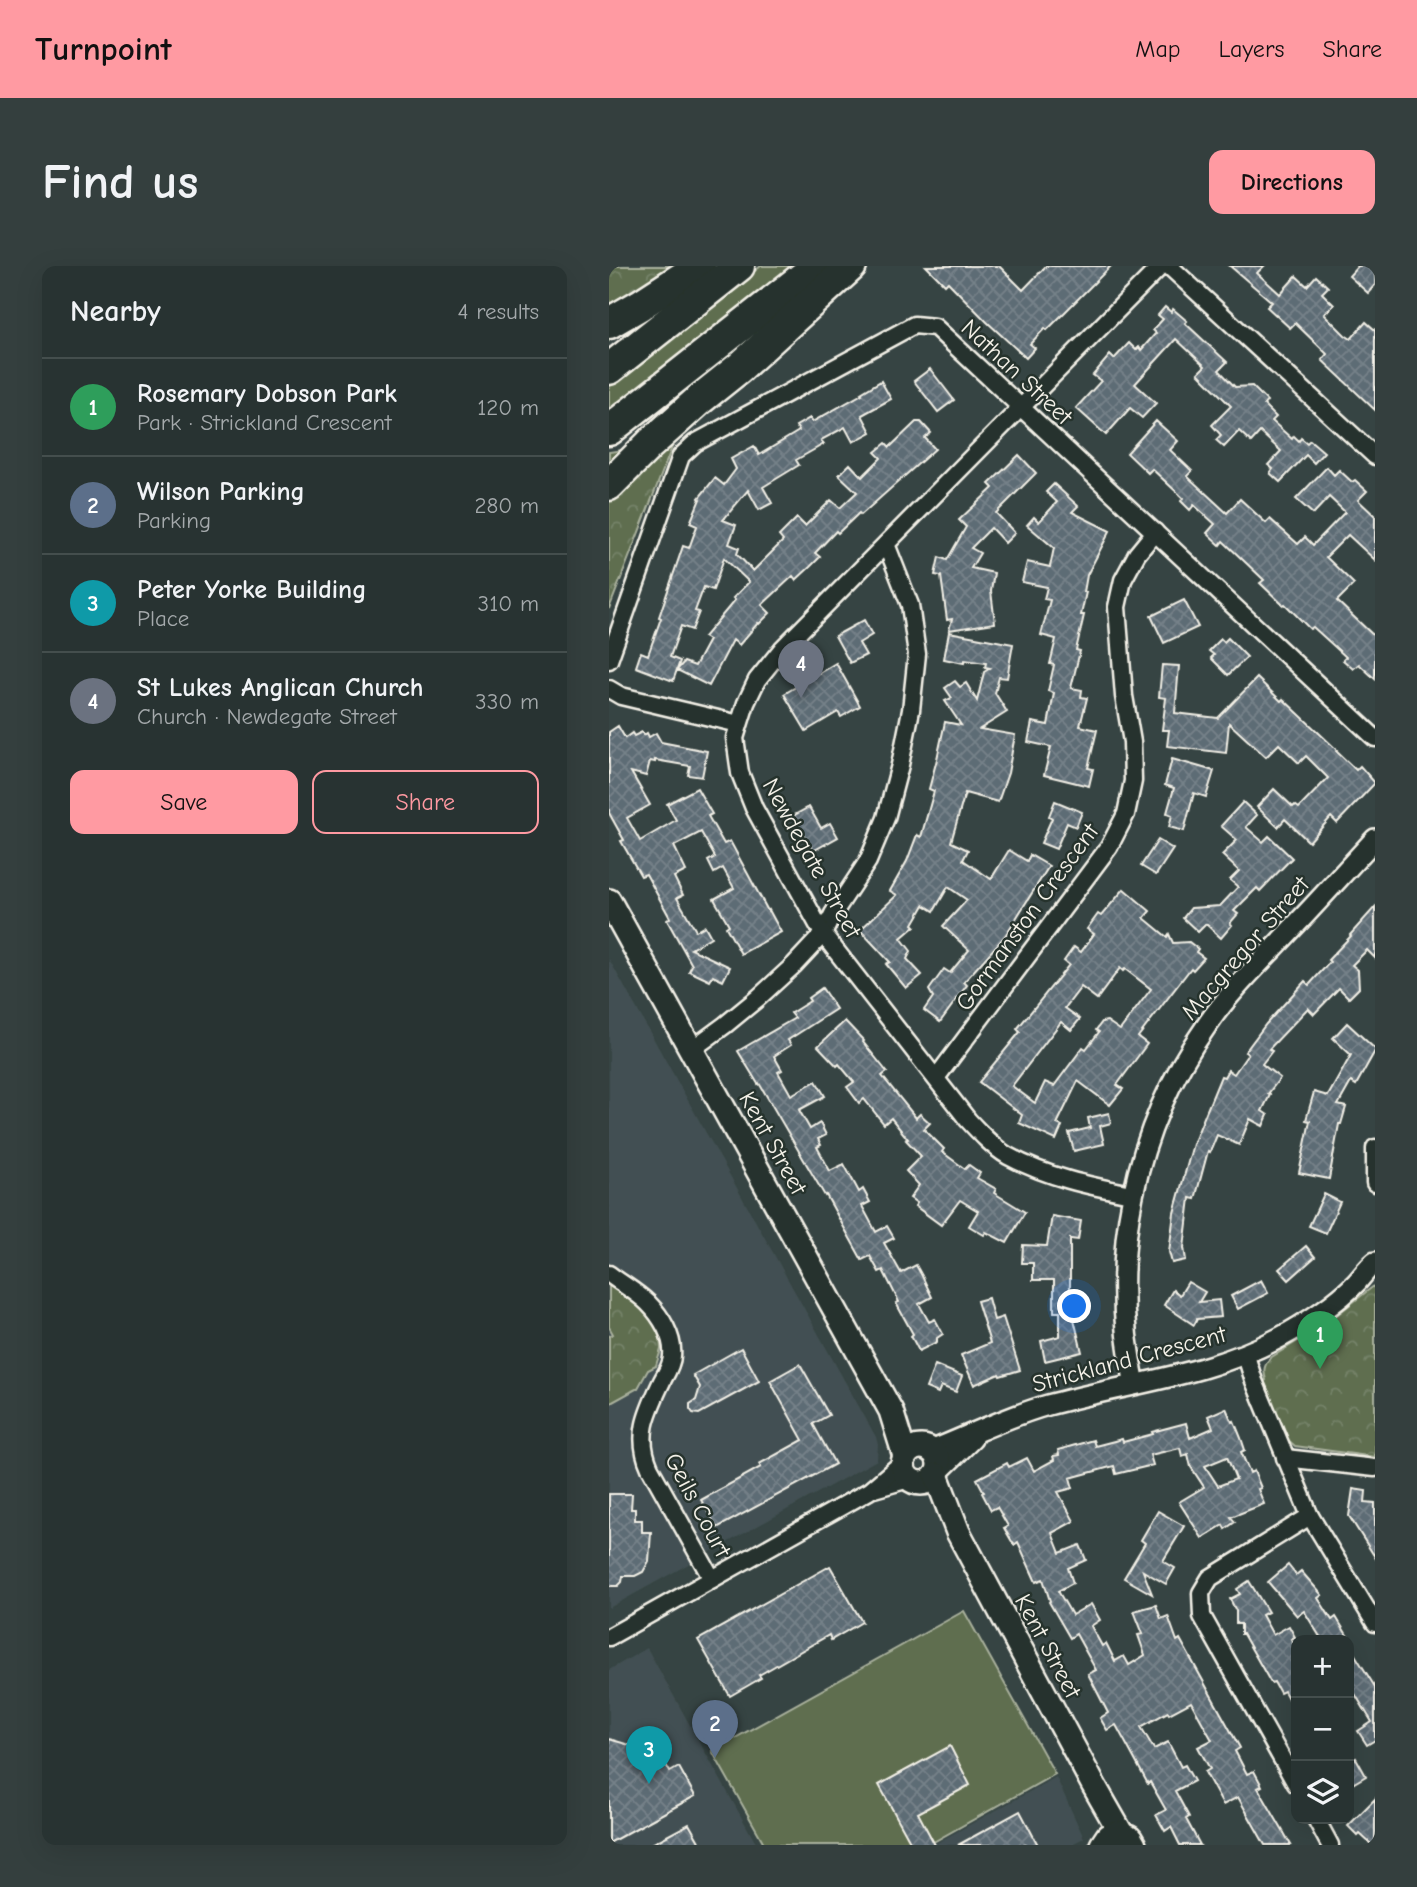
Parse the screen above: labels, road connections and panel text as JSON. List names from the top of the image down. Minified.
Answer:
{"streets":{"main road":["Kent Street"],"street":["Nathan Street","Newdegate Street","Gormanston Crescent","Macgregor Street","Strickland Crescent","Geils Court"]},"crossings":[["Nathan Street","Newdegate Street"],["Nathan Street","Gormanston Crescent"],["Newdegate Street","Gormanston Crescent"],["Newdegate Street","Macgregor Street"],["Macgregor Street","Strickland Crescent"],["Kent Street","Strickland Crescent"],["Strickland Crescent","Geils Court"]],"page":{"header":"Turnpoint","nav":["Map","Layers","Share"],"buttons":["Directions",["Save","Share"]],"title":"Find us","heading":["Nearby","4 results"],"list":[{"mark":"1","name":"Rosemary Dobson Park","note":"Park · Strickland Crescent","value":"120 m"},{"mark":"2","name":"Wilson Parking","note":"Parking","value":"280 m"},{"mark":"3","name":"Peter Yorke Building","note":"Place","value":"310 m"},{"mark":"4","name":"St Lukes Anglican Church","note":"Church · Newdegate Street","value":"330 m"}],"pins":["4","1","2","3"],"map_buttons":["+","−"]}}
